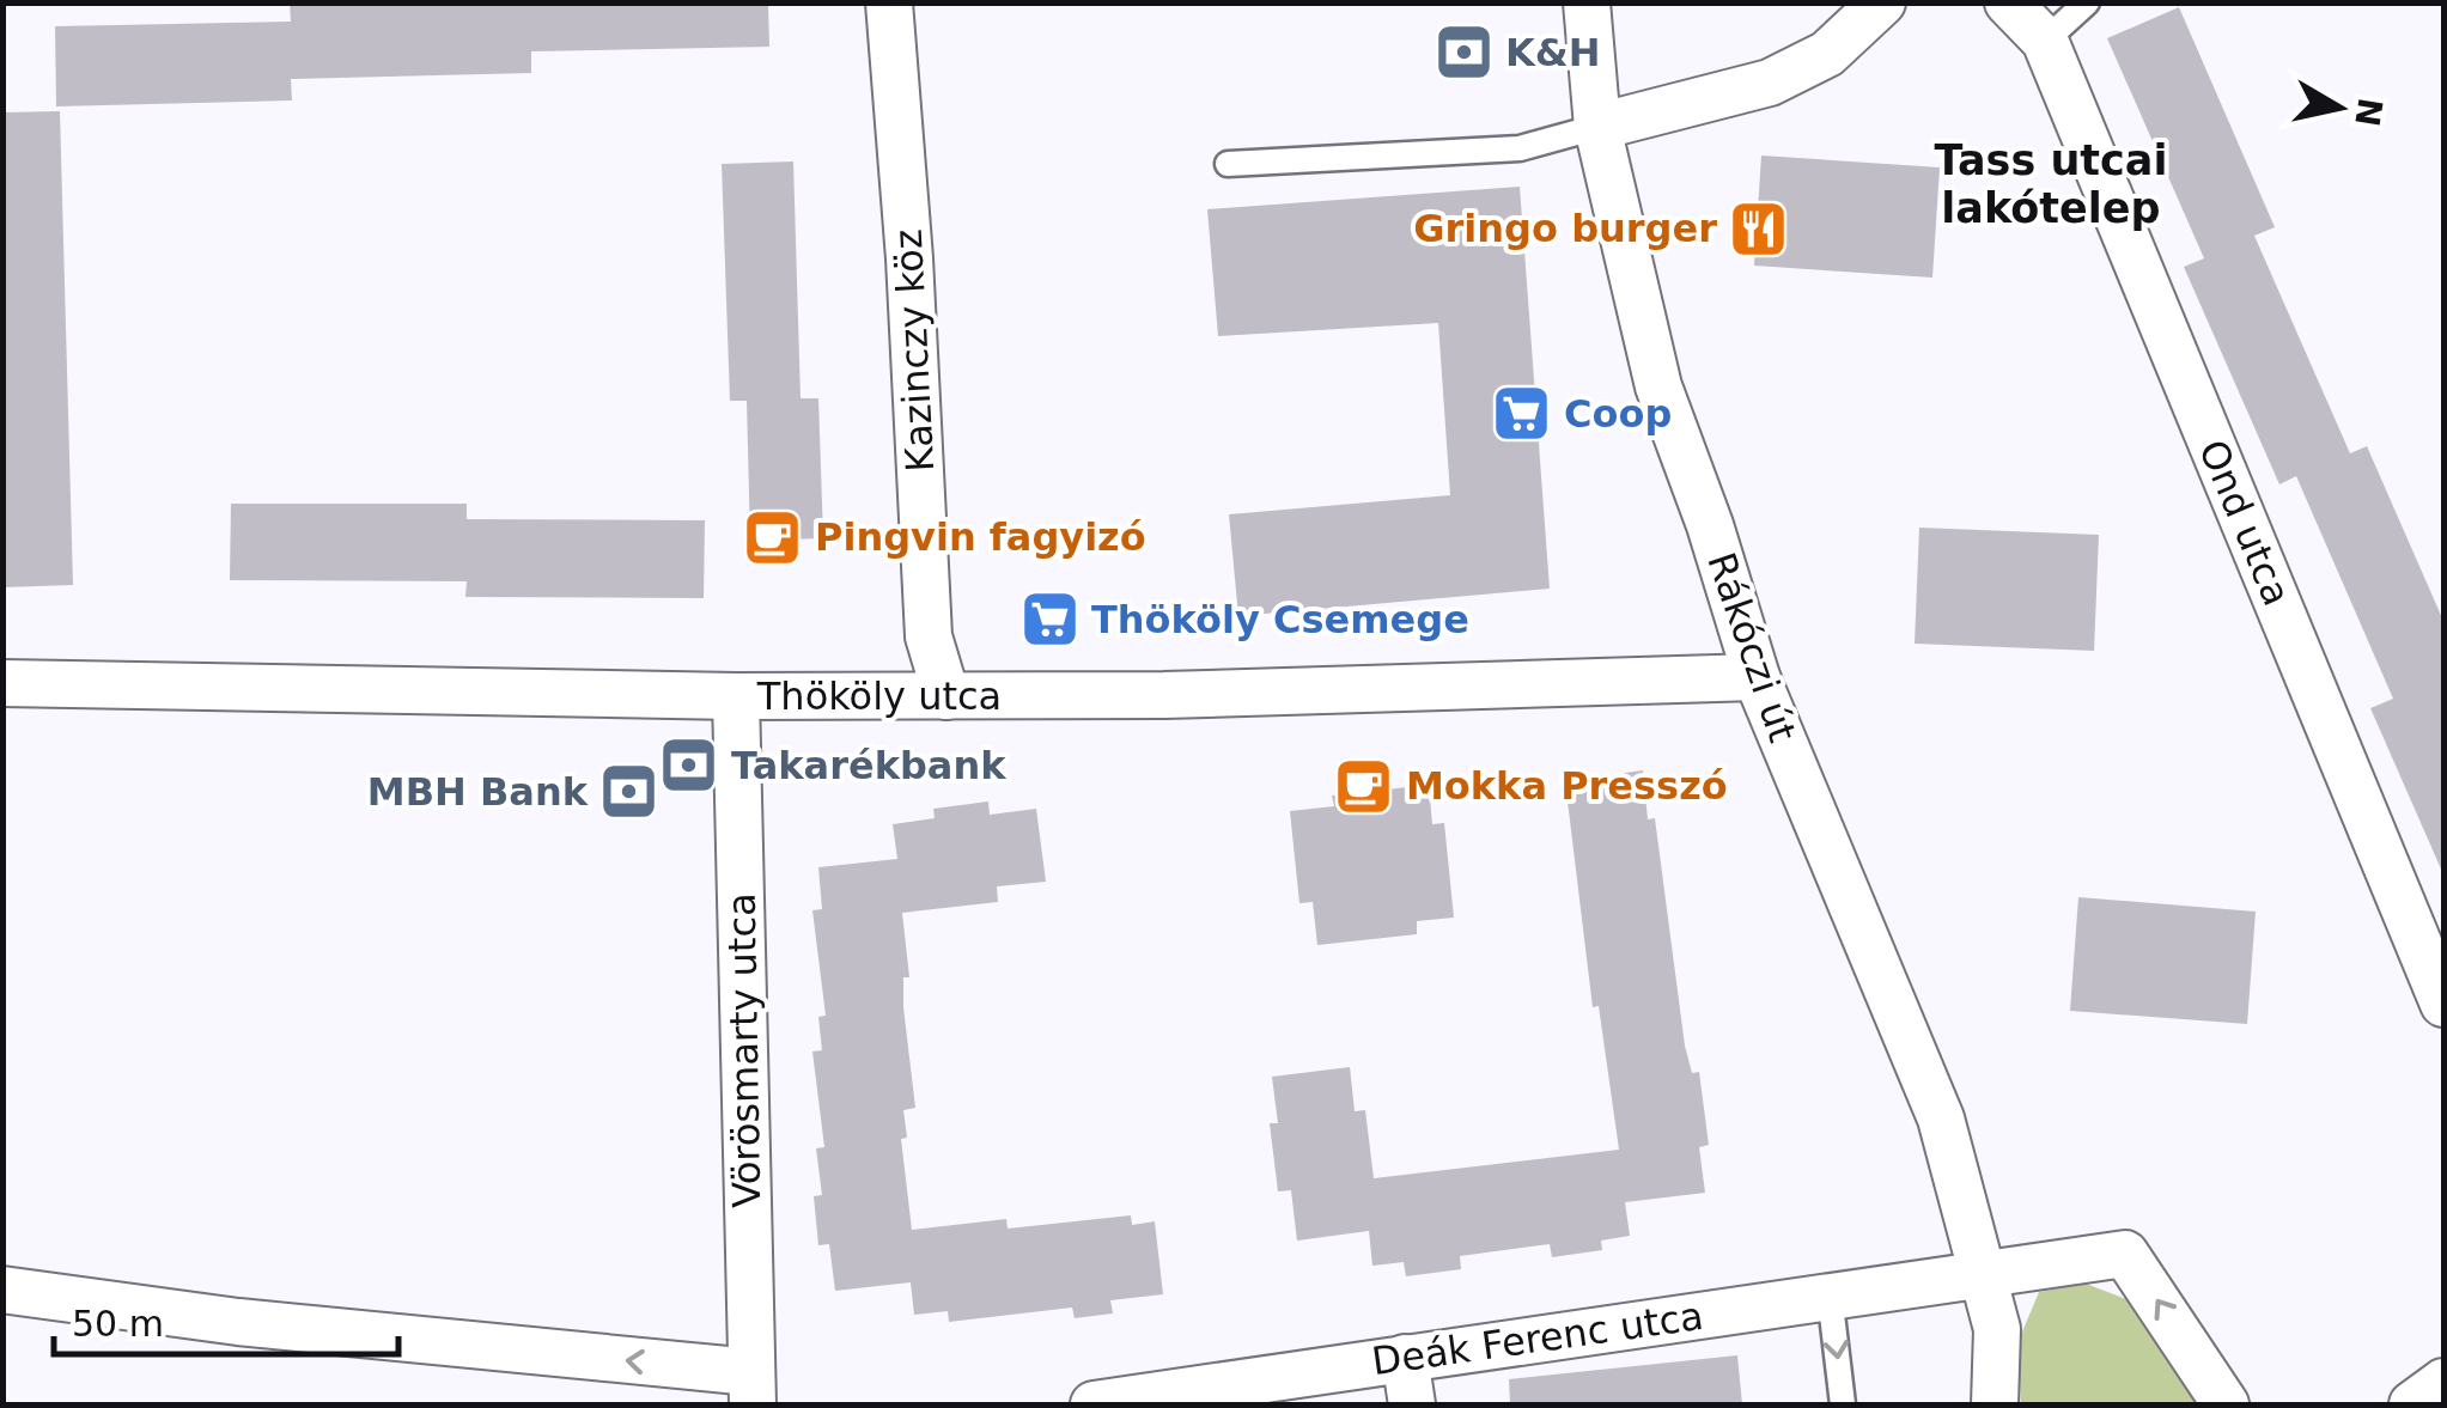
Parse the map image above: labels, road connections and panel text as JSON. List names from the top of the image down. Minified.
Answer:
{"streets":{"street":["Kazinczy köz","Ond utca","Rákóczi út","Thököly utca","Vörösmarty utca","Deák Ferenc utca"]},"crossings":[["Kazinczy köz","Thököly utca"],["Rákóczi út","Thököly utca"],["Rákóczi út","Deák Ferenc utca"],["Thököly utca","Vörösmarty utca"]],"districts":["Tass utcai lakótelep"],"places":{"bank":["K&H","Takarékbank","MBH Bank"],"restaurant":["Gringo burger"],"supermarket":["Coop","Thököly Csemege"],"cafe":["Pingvin fagyizó","Mokka Presszó"]},"scale_bar":"50 m","north":"right"}
